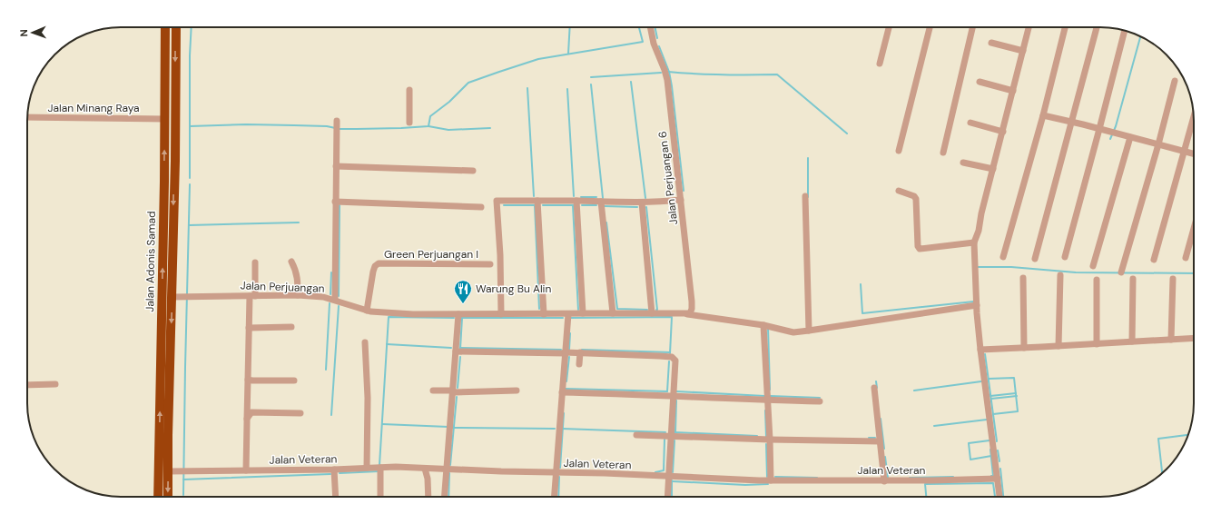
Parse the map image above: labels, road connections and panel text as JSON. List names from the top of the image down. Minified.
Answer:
{"streets":{"highway":["Jalan Adonis Samad"],"street":["Jalan Minang Raya","Jalan Perjuangan 6","Green Perjuangan I","Jalan Perjuangan","Jalan Veteran"]},"crossings":[["Jalan Minang Raya","Jalan Adonis Samad"],["Jalan Perjuangan 6","Jalan Perjuangan"],["Green Perjuangan I","Jalan Perjuangan"]],"places":{"restaurant":["Warung Bu Alin"]},"north":"left"}
